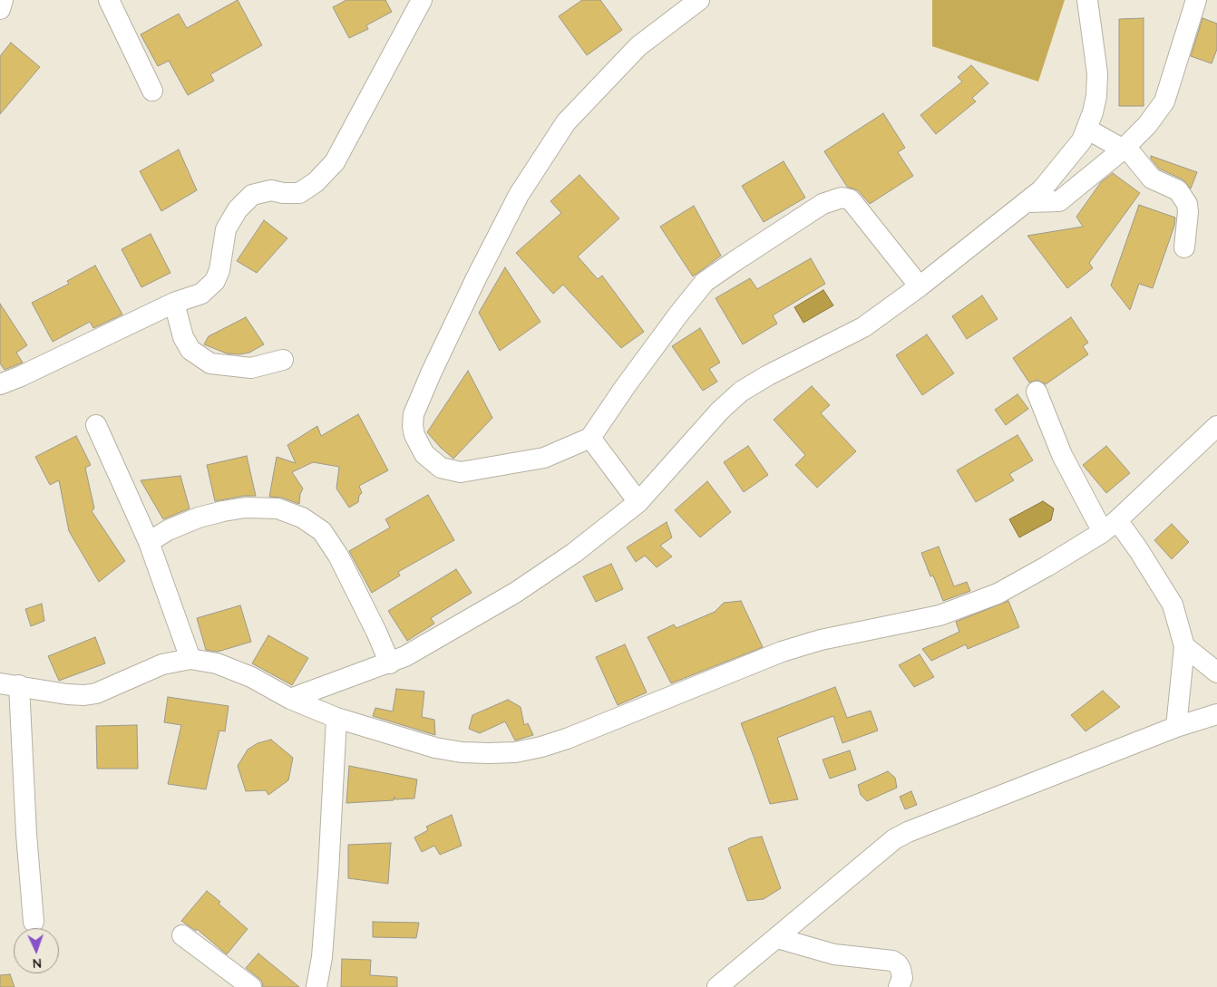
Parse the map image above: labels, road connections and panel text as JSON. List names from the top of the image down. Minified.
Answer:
{"north":"bottom"}
